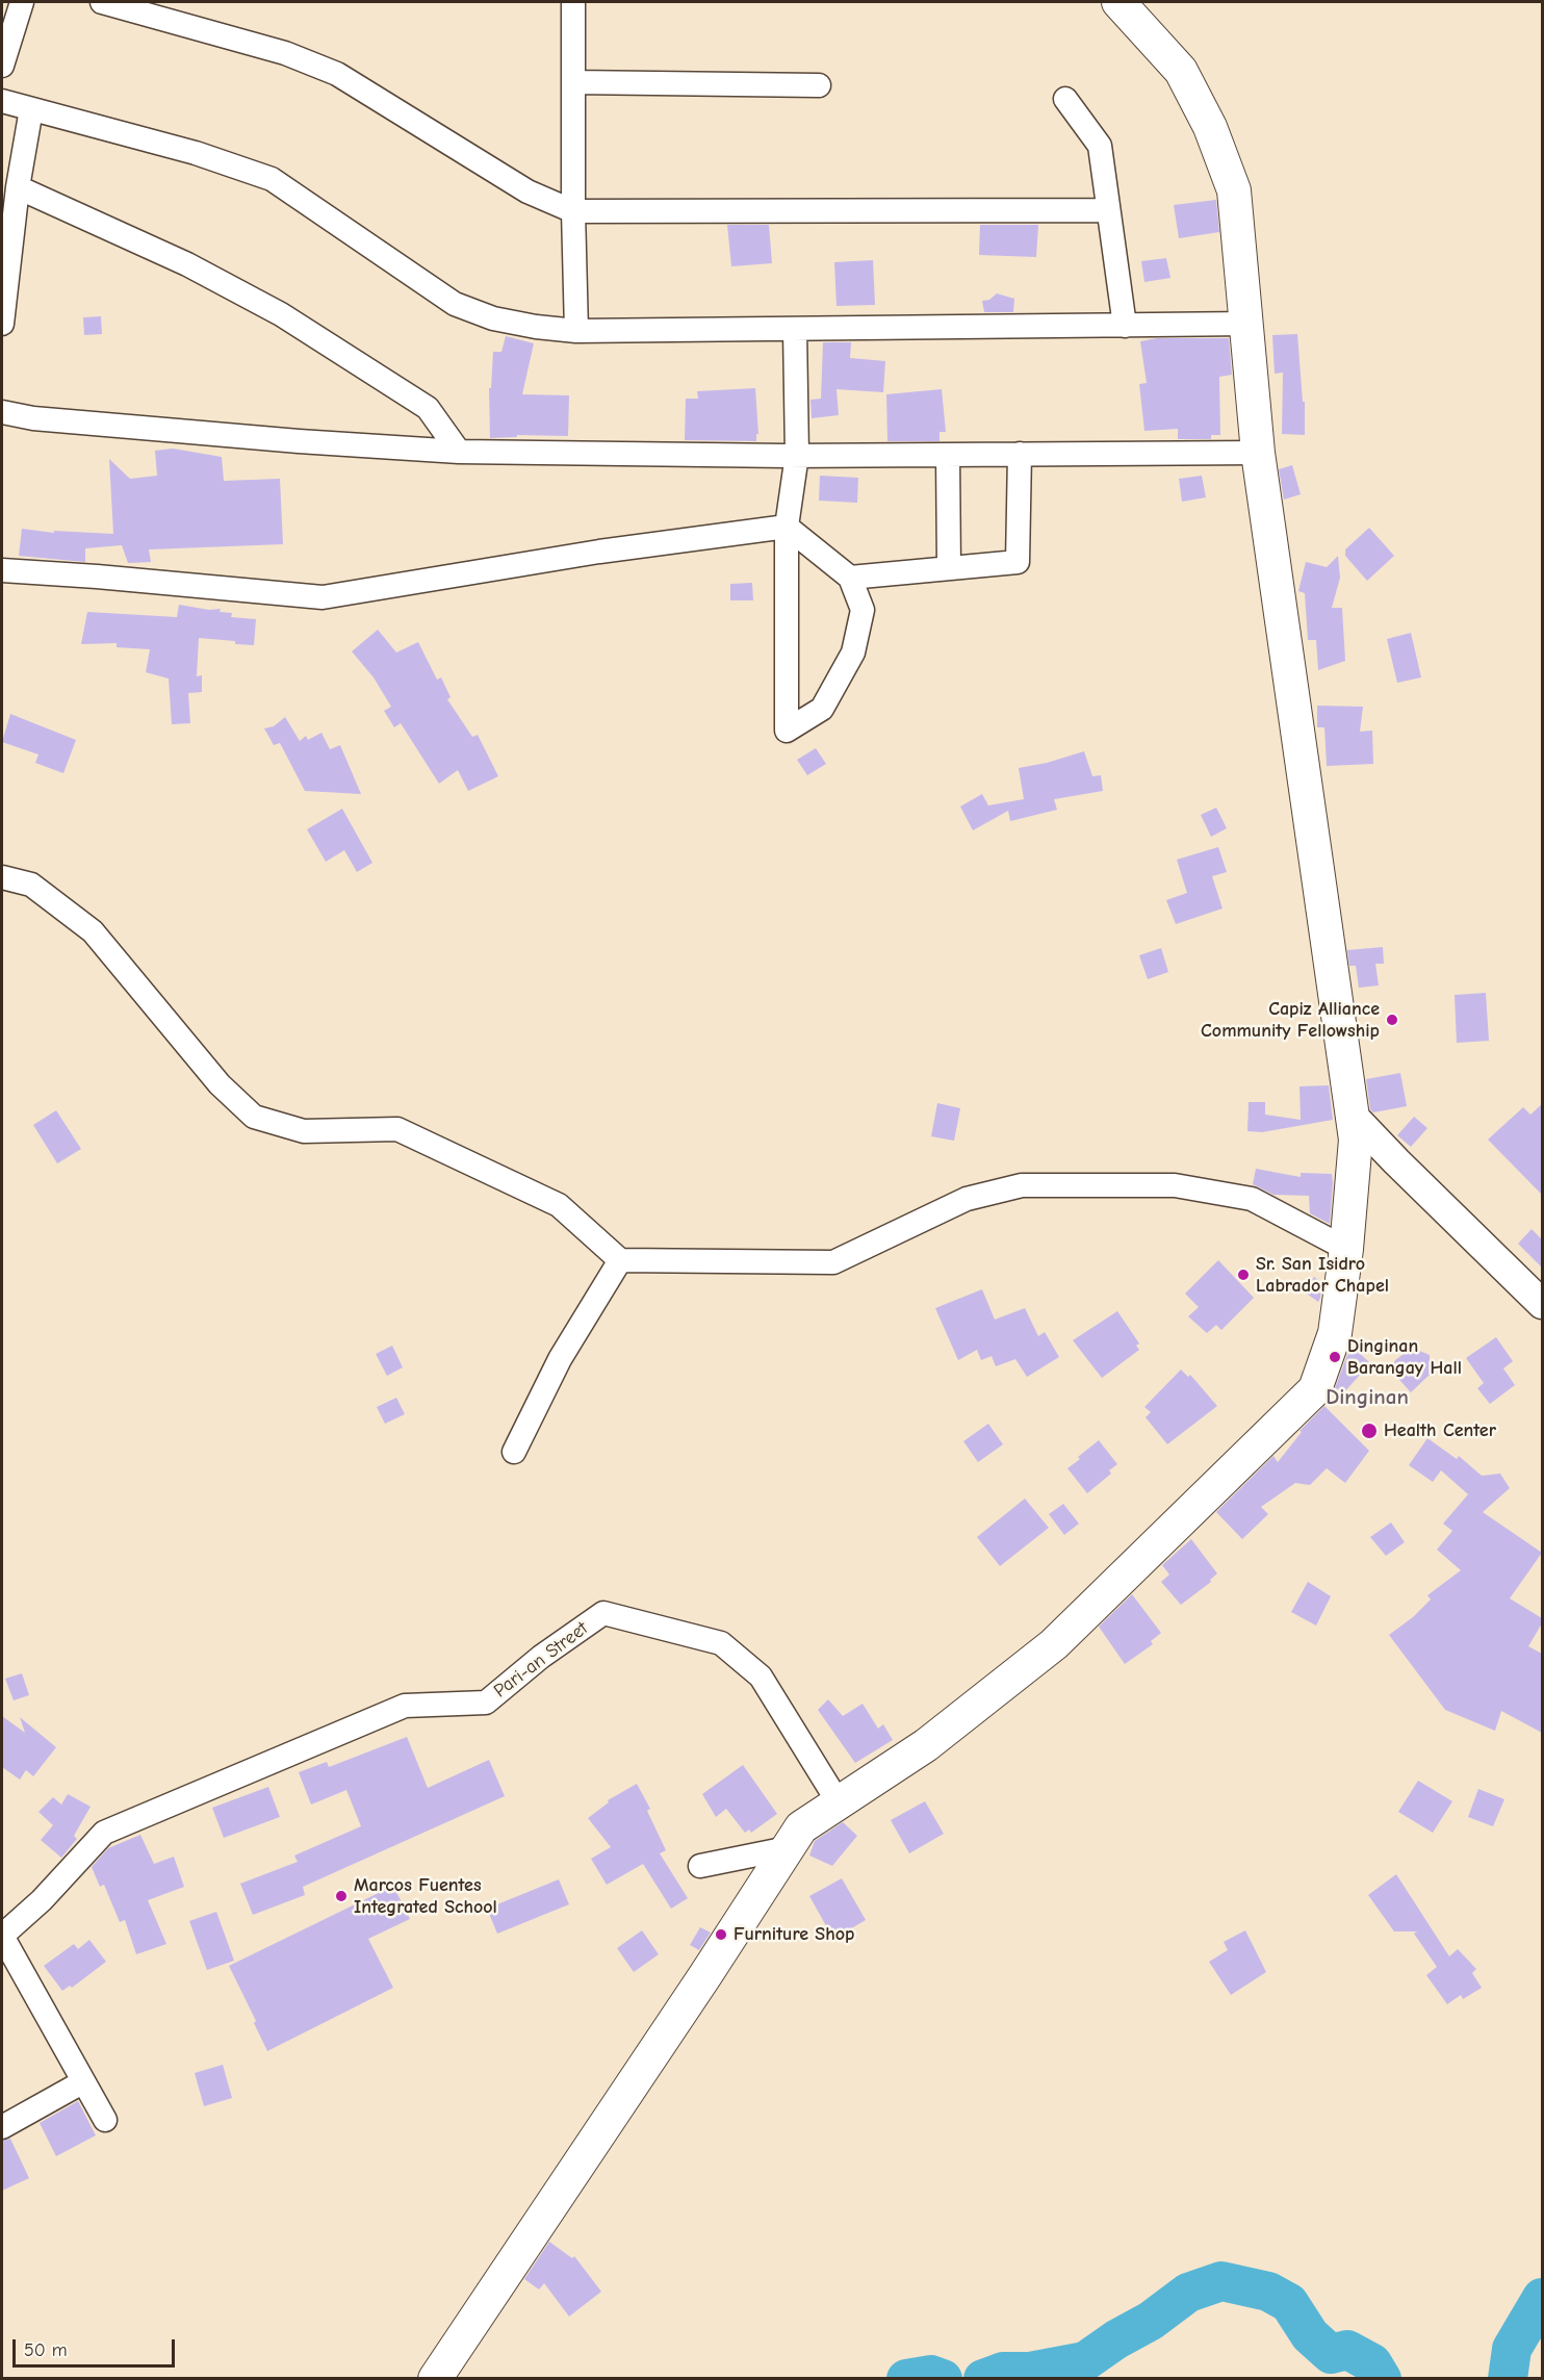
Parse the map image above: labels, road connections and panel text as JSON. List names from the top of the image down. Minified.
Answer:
{"streets":{"street":["Pari-an Street"]},"districts":["Dinginan"],"places":["Capiz Alliance Community Fellowship","Sr. San Isidro Labrador Chapel","Dinginan Barangay Hall","Health Center","Marcos Fuentes Integrated School","Furniture Shop"],"scale_bar":"50 m"}
